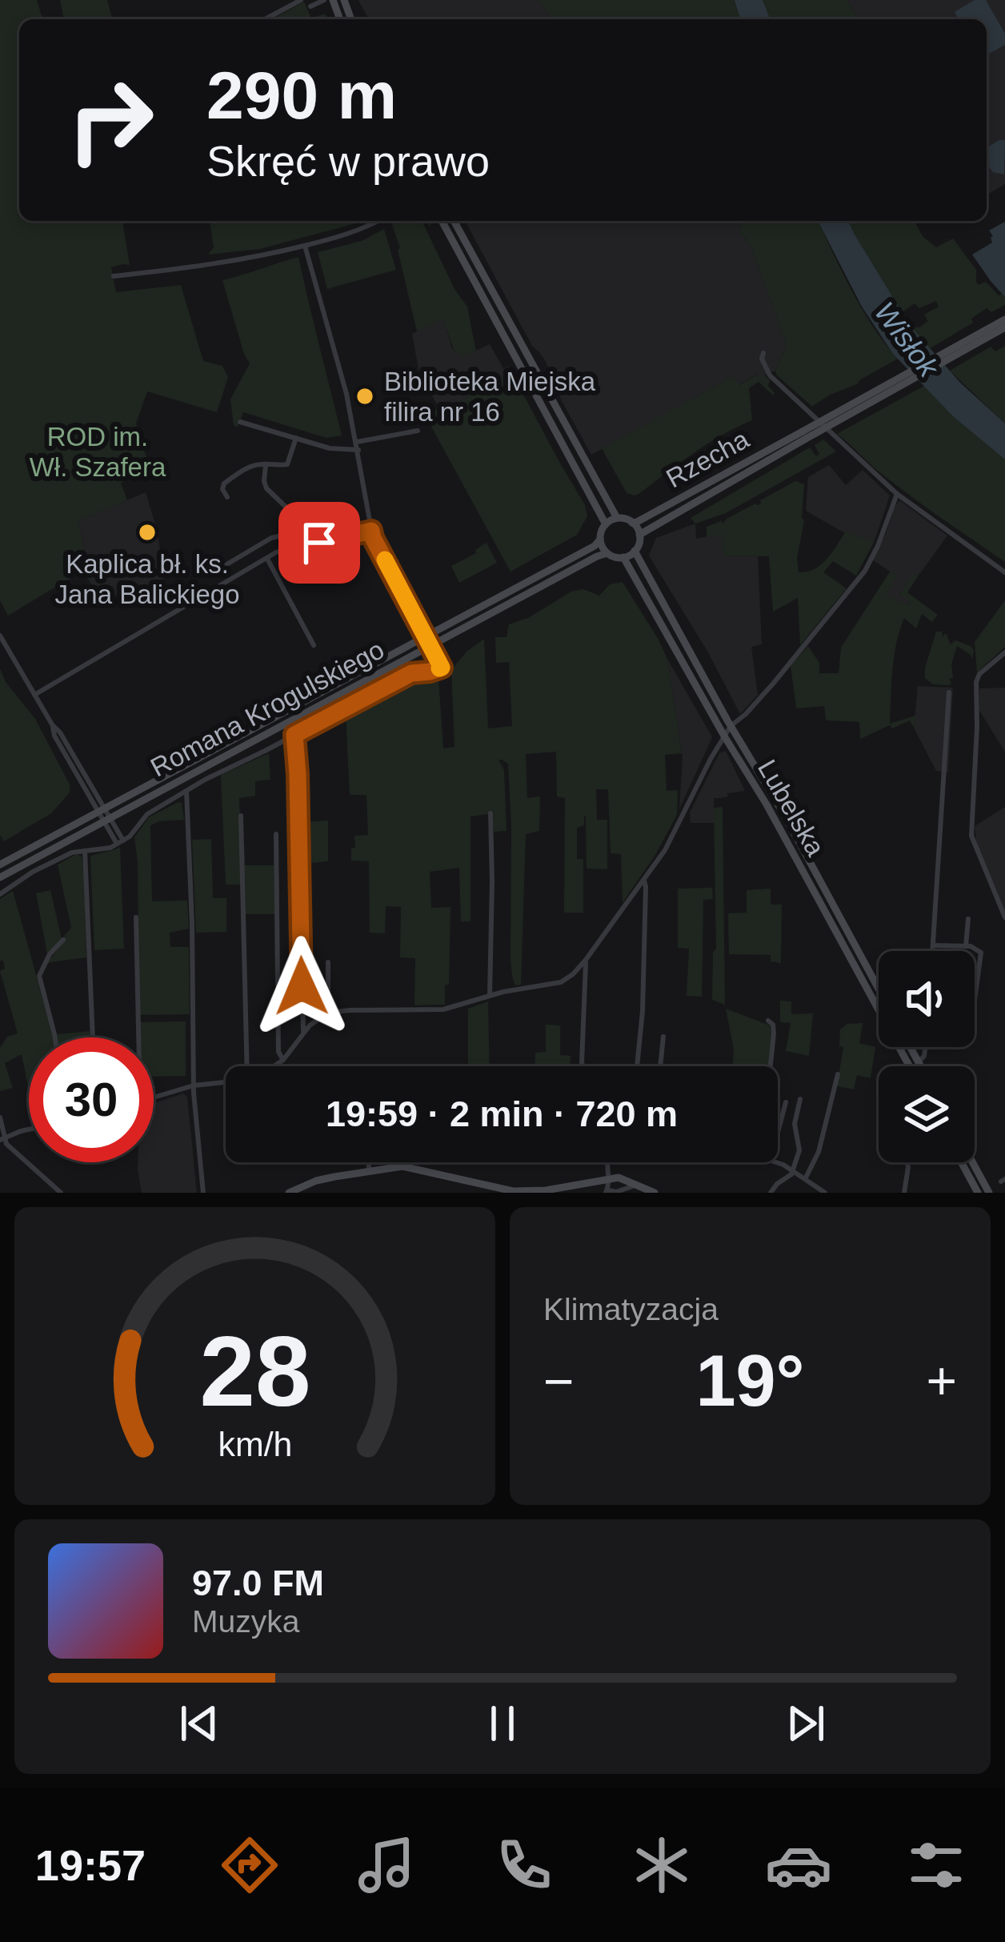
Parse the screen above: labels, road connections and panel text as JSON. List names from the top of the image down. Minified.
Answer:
{"streets":{"main road":["Rzecha","Romana Krogulskiego","Lubelska"]},"crossings":[["Rzecha","Romana Krogulskiego"],["Rzecha","Lubelska"],["Romana Krogulskiego","Lubelska"]],"water":["Wisłok"],"parks":["ROD im. Wł. Szafera"],"places":["Biblioteka Miejska filira nr 16","Kaplica bł. ks. Jana Balickiego"],"page":{"turn":["290 m","Skręć w prawo"],"limit":"30","trip":"19:59 · 2 min · 720 m","tile":"Klimatyzacja","heat":["−","19°","+"],"song":["97.0 FM","Muzyka"],"tabs":"19:57","gauge":["28","km/h"]}}
